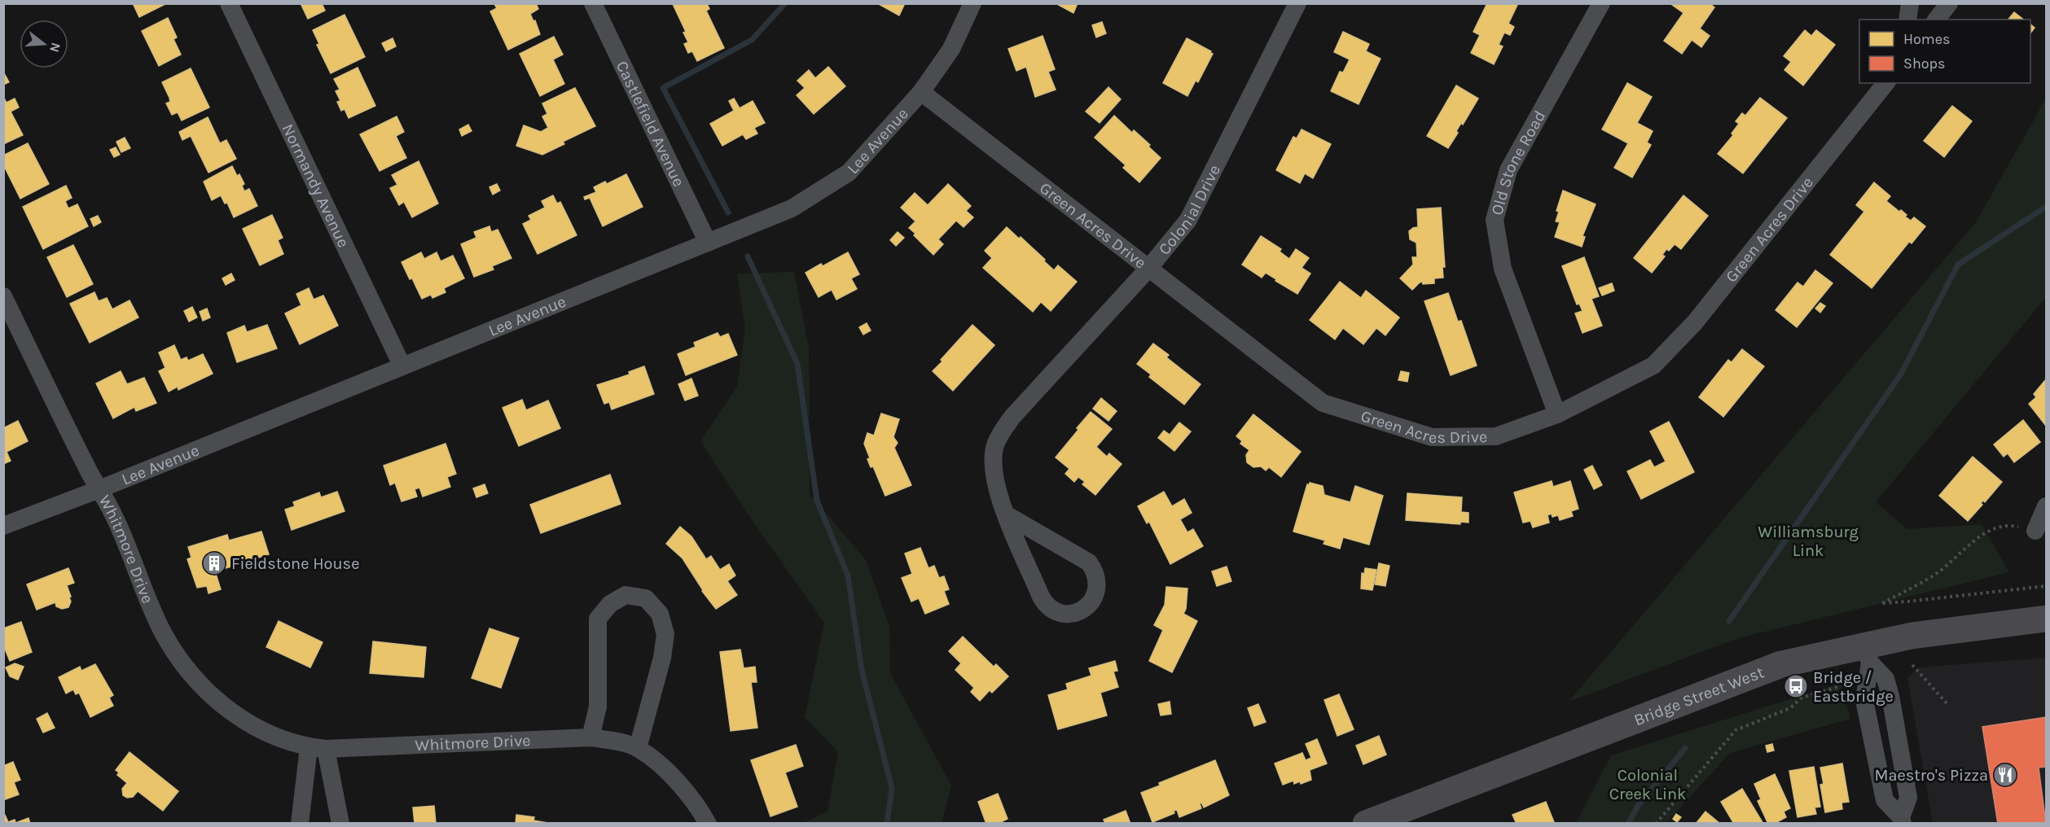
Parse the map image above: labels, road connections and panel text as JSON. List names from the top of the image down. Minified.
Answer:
{"streets":{"main road":["Bridge Street West"],"street":["Castlefield Avenue","Lee Avenue","Old Stone Road","Normandy Avenue","Colonial Drive","Green Acres Drive","Whitmore Drive"]},"crossings":[["Castlefield Avenue","Lee Avenue"],["Lee Avenue","Normandy Avenue"],["Lee Avenue","Green Acres Drive"],["Lee Avenue","Whitmore Drive"],["Old Stone Road","Green Acres Drive"],["Colonial Drive","Green Acres Drive"]],"parks":["Williamsburg Link","Colonial Creek Link"],"places":{"building":["Fieldstone House"],"bus stop":["Bridge / Eastbridge"],"restaurant":["Maestro's Pizza"]},"legend":["Homes","Shops"],"north":"right"}
